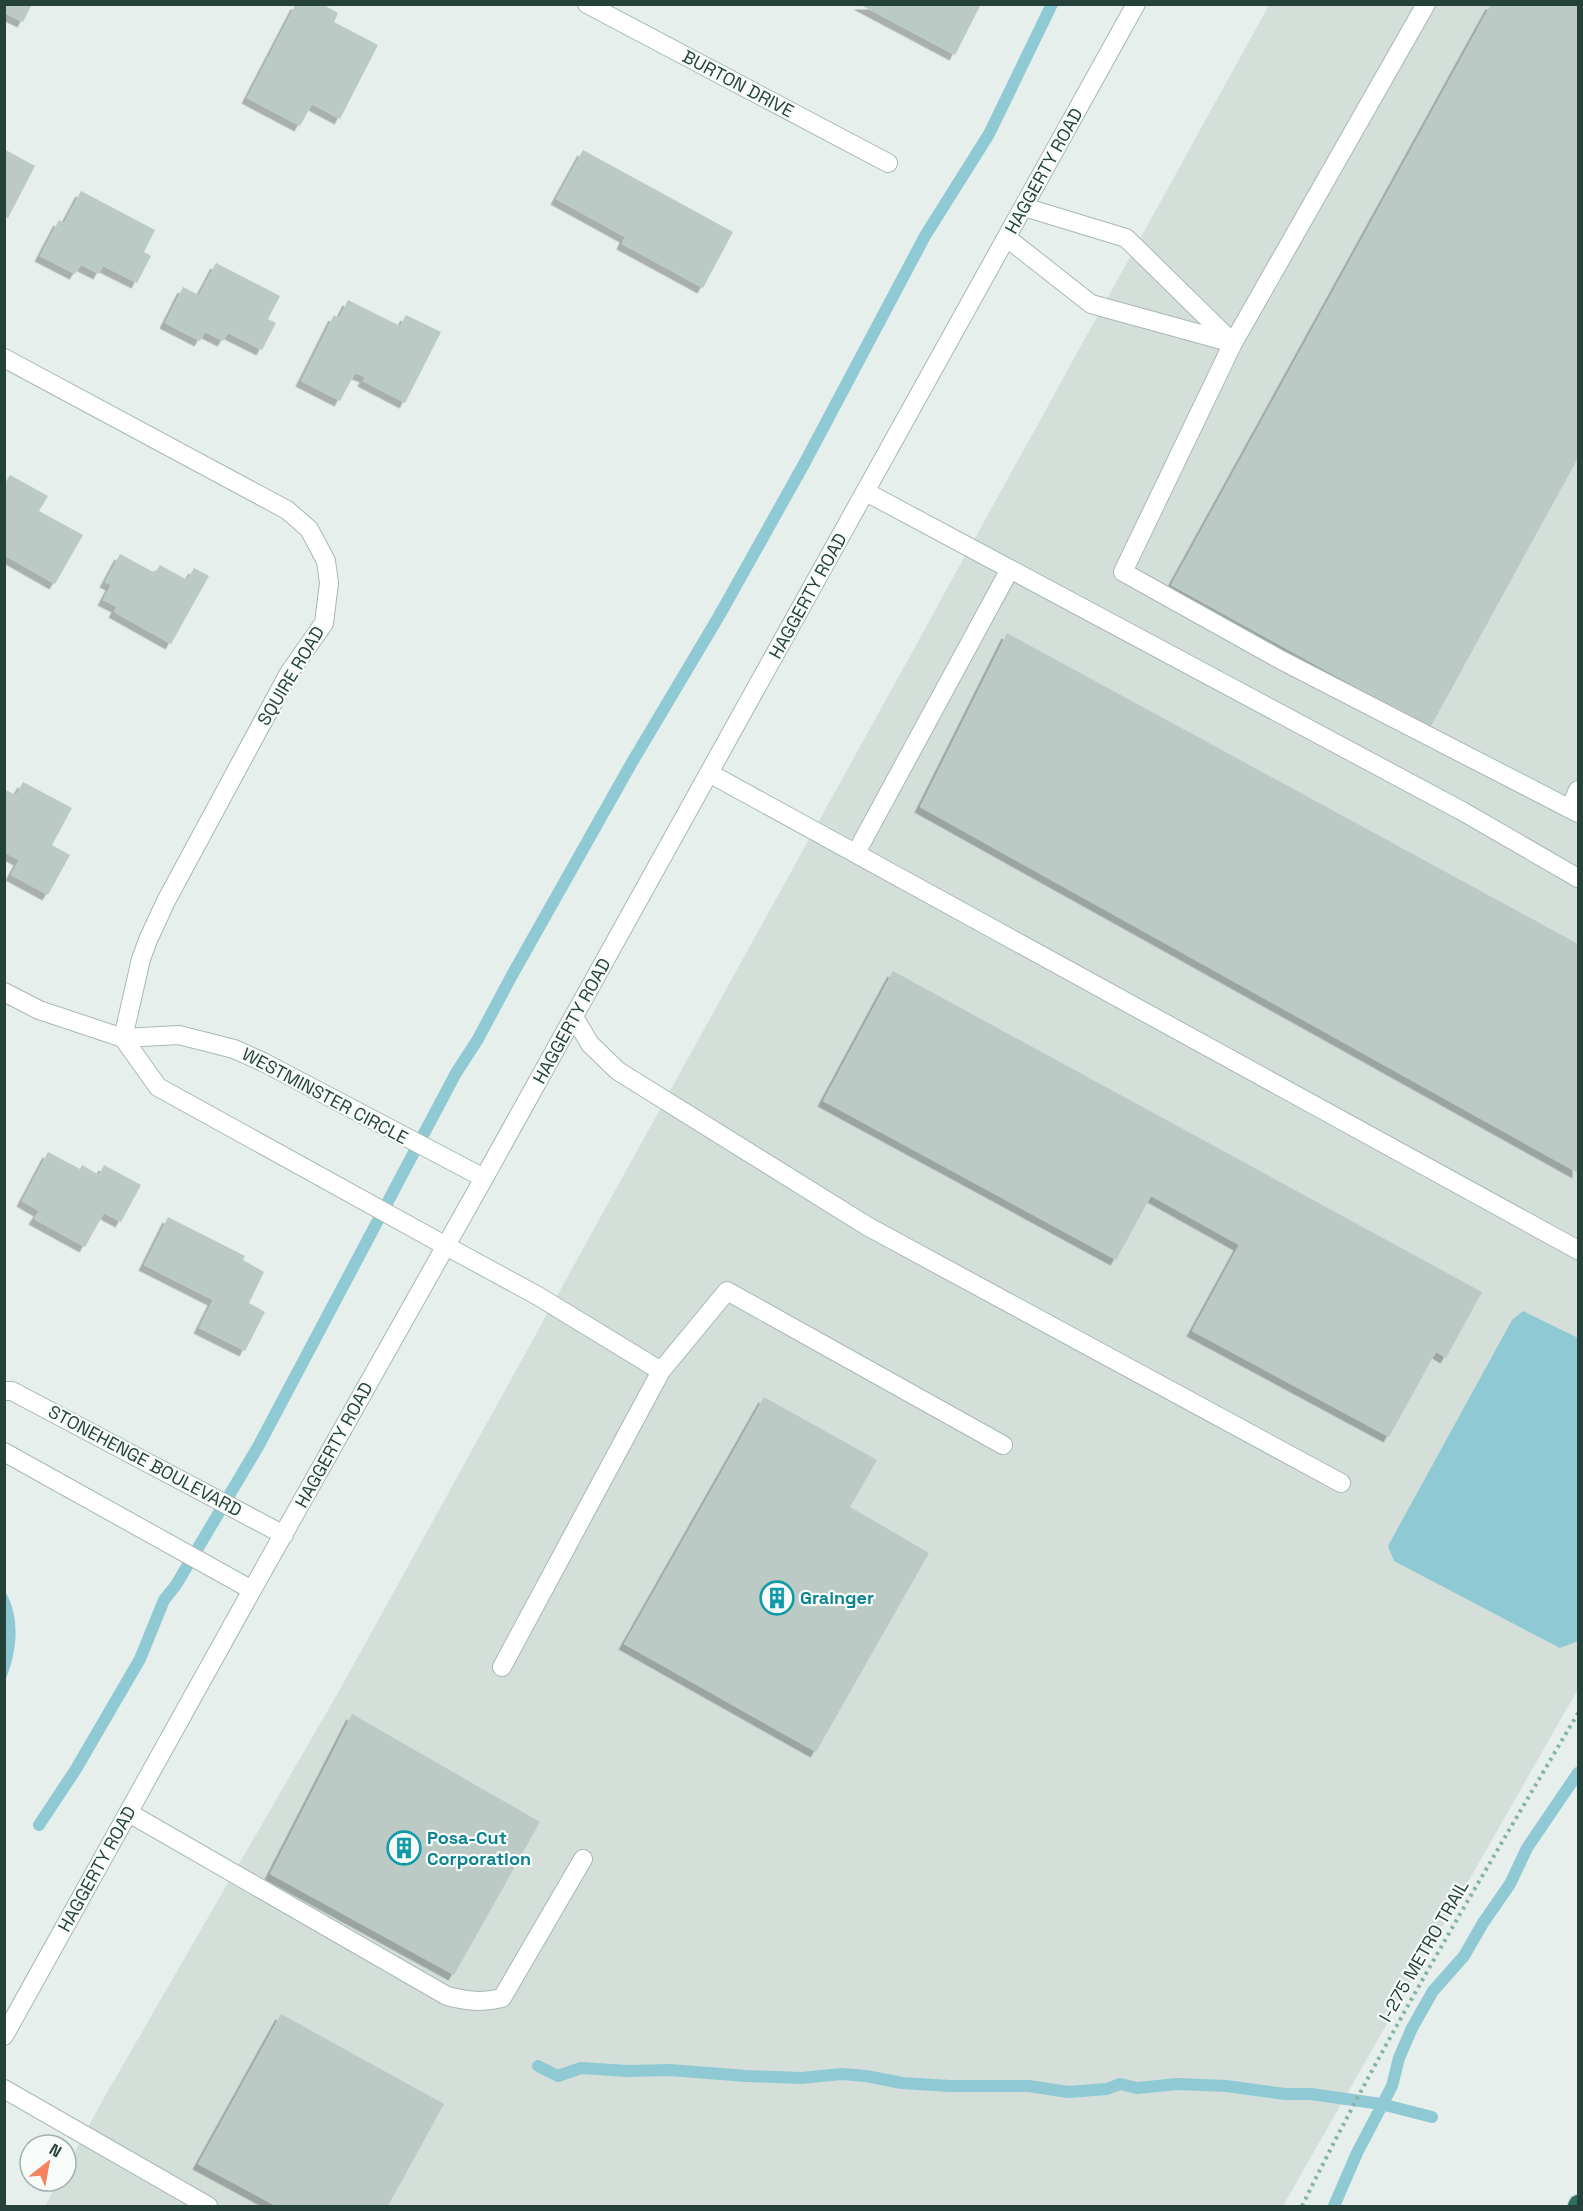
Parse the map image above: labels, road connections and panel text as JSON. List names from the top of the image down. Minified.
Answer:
{"streets":{"street":["BURTON DRIVE","HAGGERTY ROAD","SQUIRE ROAD","WESTMINSTER CIRCLE","STONEHENGE BOULEVARD"],"path":["I-275 METRO TRAIL"]},"crossings":[["HAGGERTY ROAD","WESTMINSTER CIRCLE"],["HAGGERTY ROAD","STONEHENGE BOULEVARD"],["SQUIRE ROAD","WESTMINSTER CIRCLE"]],"places":{"building":["Grainger","Posa-Cut Corporation"]},"north":"top right"}
